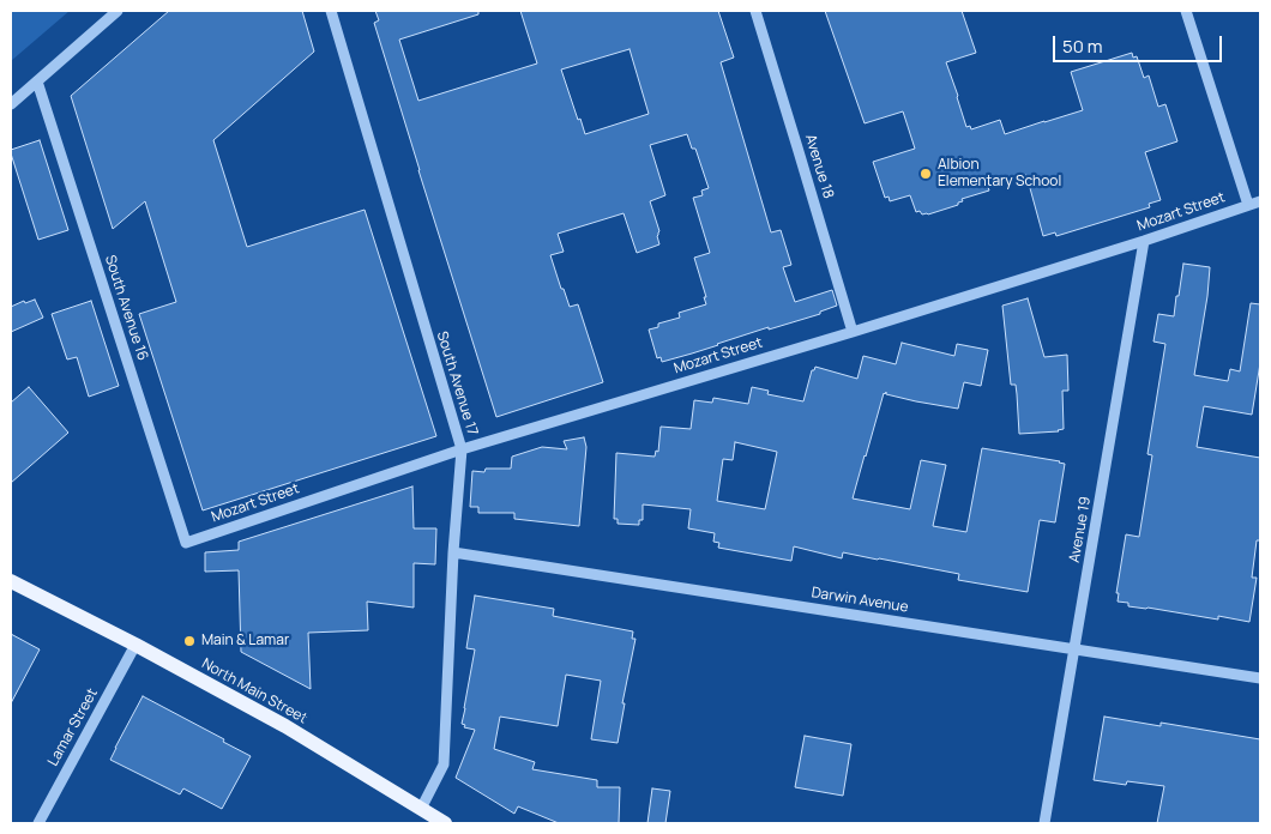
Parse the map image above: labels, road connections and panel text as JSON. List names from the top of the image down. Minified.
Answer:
{"streets":{"main road":["North Main Street"],"street":["Avenue 18","Mozart Street","South Avenue 16","South Avenue 17","Avenue 19","Darwin Avenue","Lamar Street"]},"crossings":[["Avenue 18","Mozart Street"],["Mozart Street","South Avenue 16"],["Mozart Street","South Avenue 17"],["Mozart Street","Avenue 19"],["South Avenue 17","Darwin Avenue"],["South Avenue 17","North Main Street"],["Avenue 19","Darwin Avenue"],["North Main Street","Lamar Street"]],"places":["Albion Elementary School","Main & Lamar"],"scale_bar":"50 m"}
